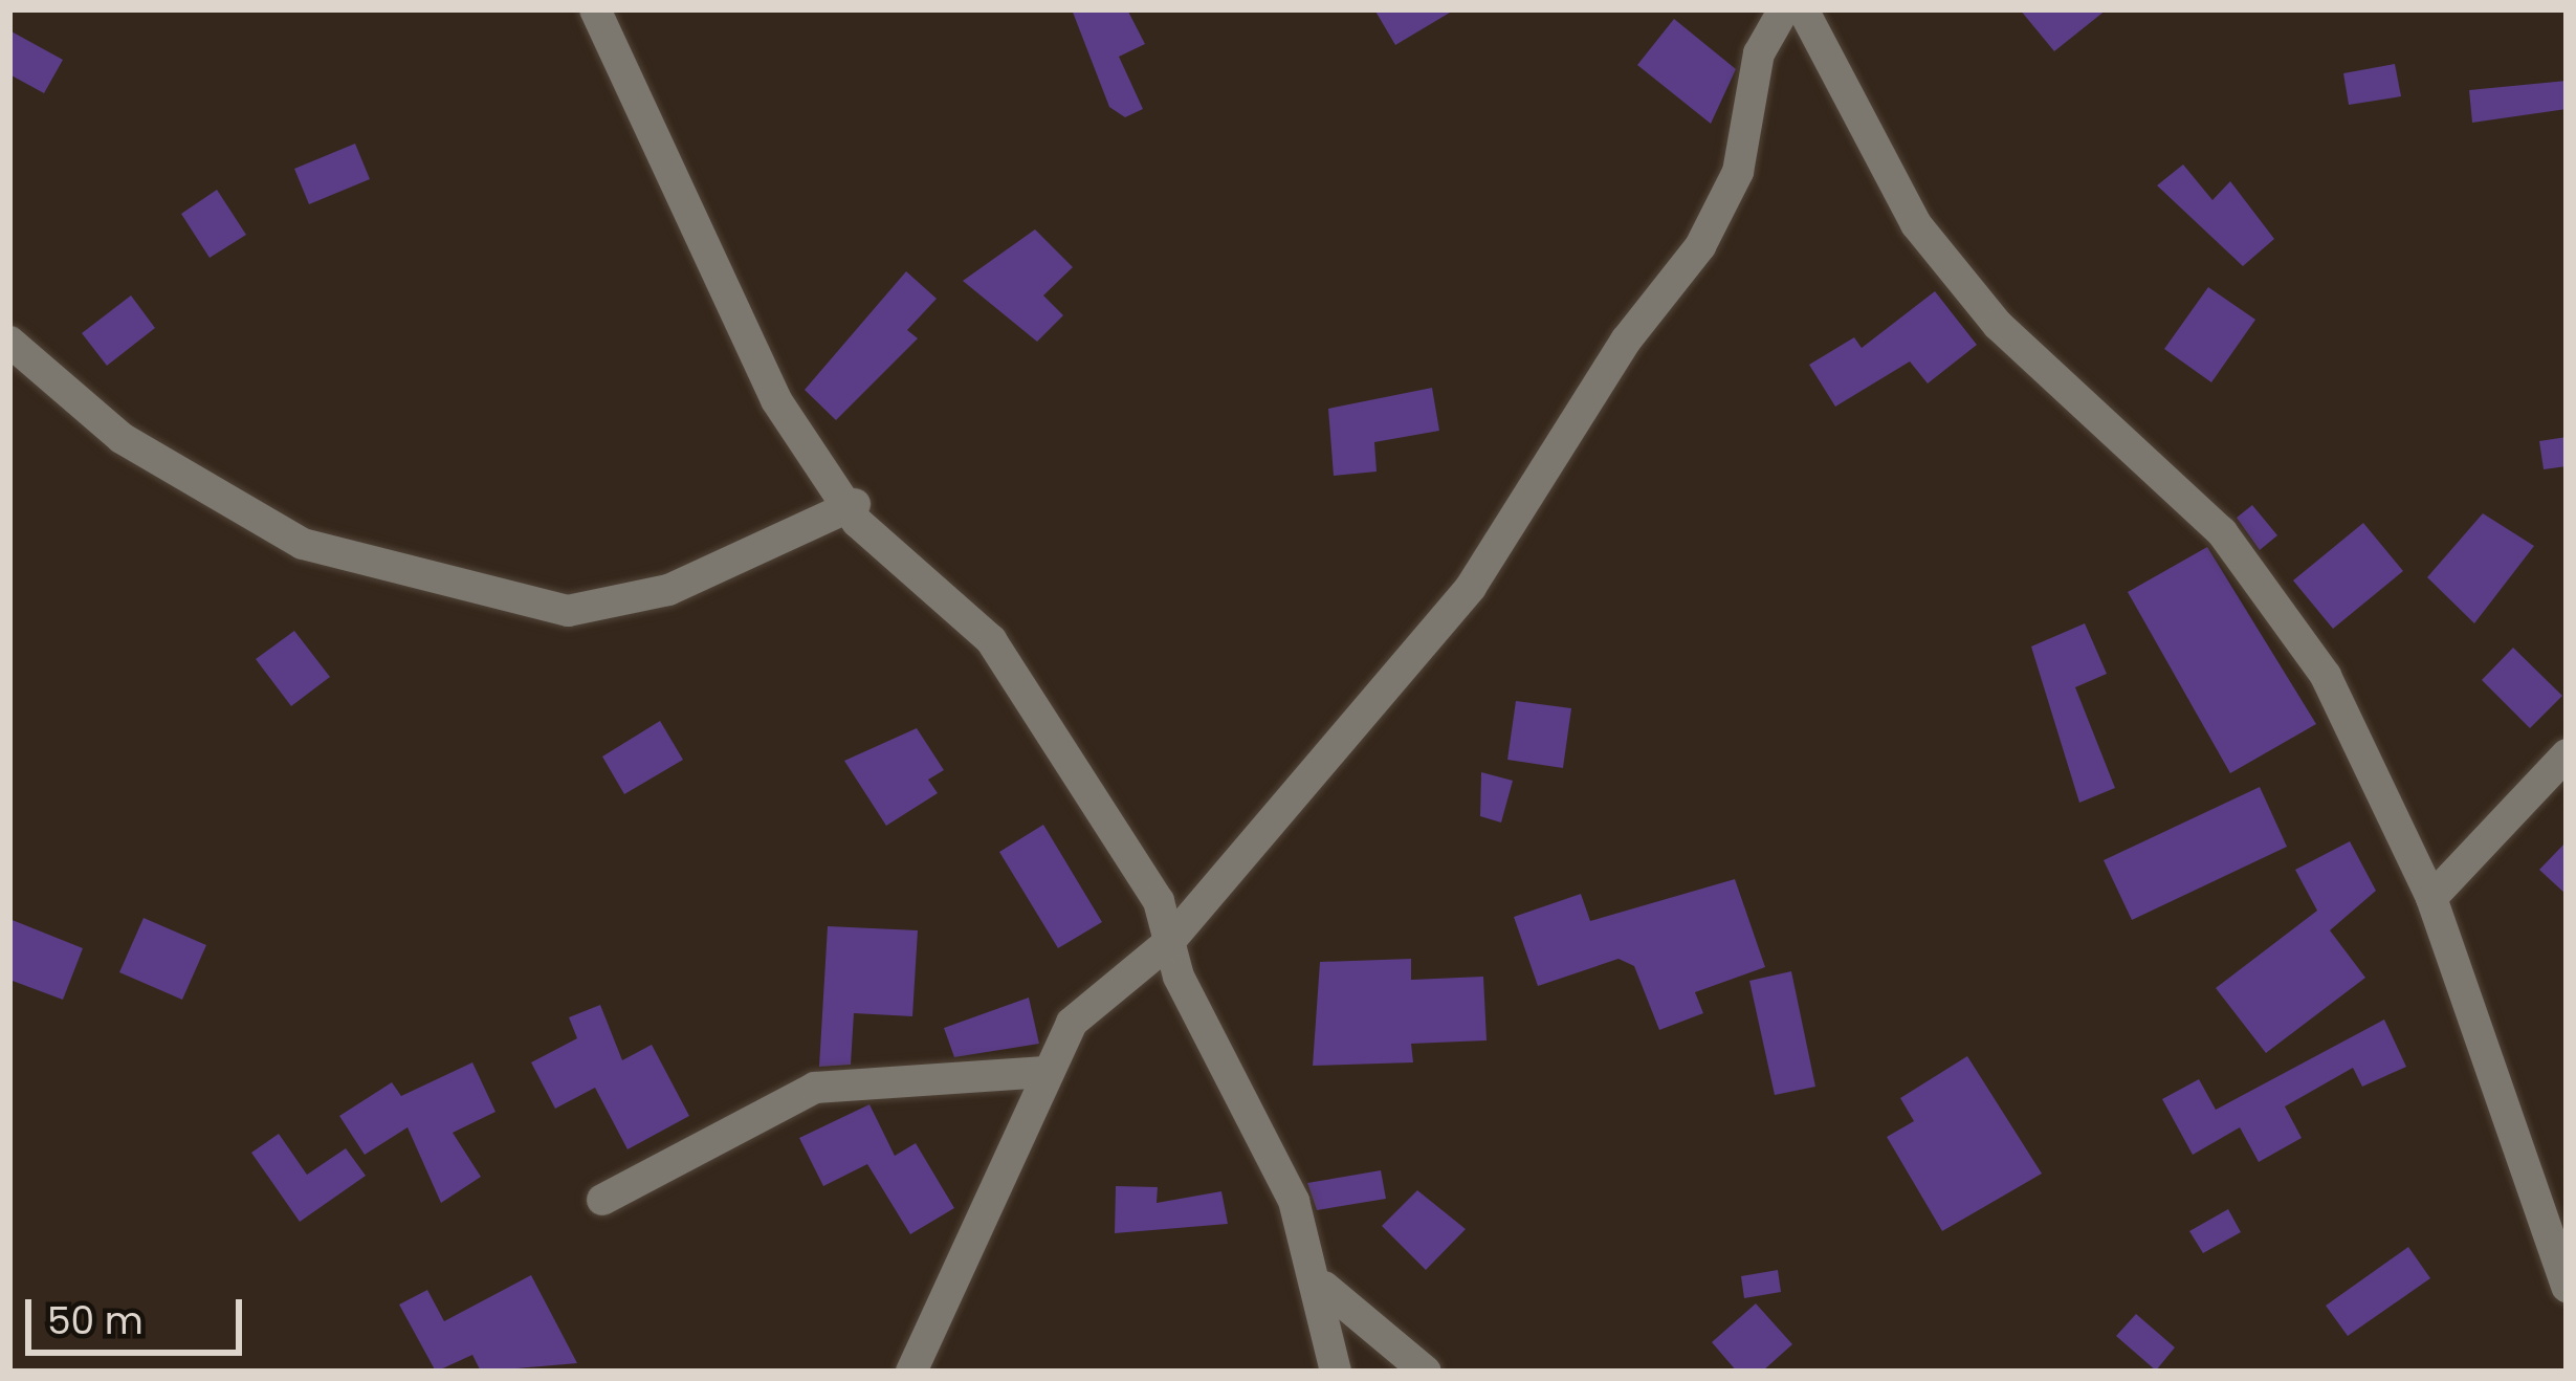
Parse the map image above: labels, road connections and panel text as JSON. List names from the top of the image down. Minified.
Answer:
{"scale_bar":"50 m"}
